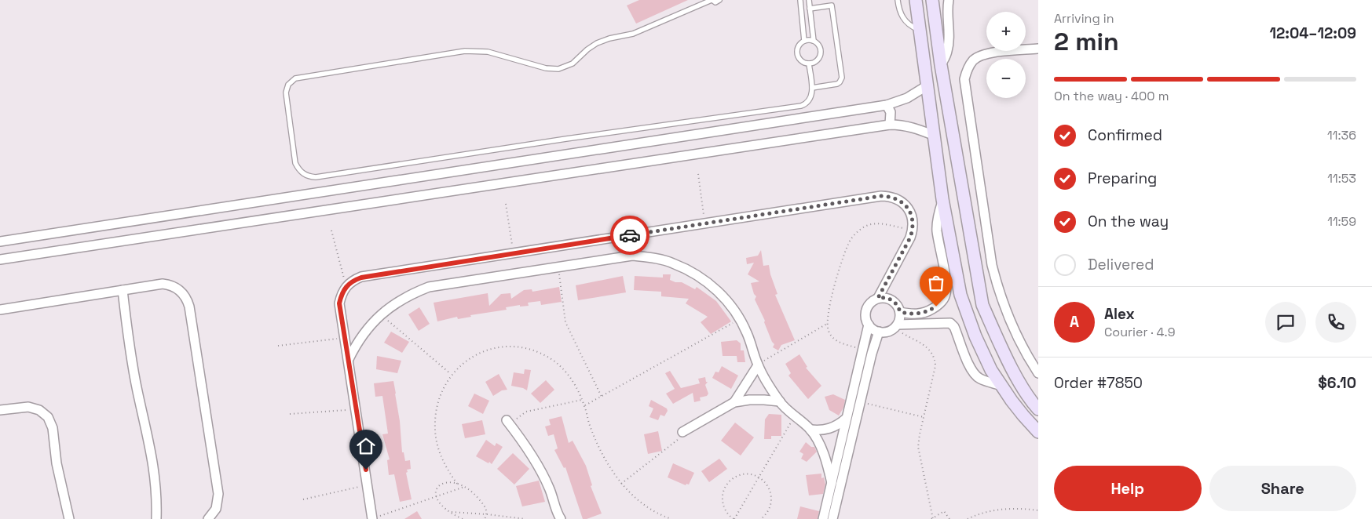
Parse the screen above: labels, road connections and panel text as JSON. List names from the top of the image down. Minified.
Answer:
{"page":{"heading":["2 min","Arriving in","12:04–12:09"],"panel":["Alex","Courier · 4.9","Order #7850","$6.10"],"map_buttons":["+","−"],"bar":"On the way · 400 m","list":[["Confirmed","11:36"],["Preparing","11:53"],["On the way","11:59"],"Delivered"],"round":"A","buttons":["Help","Share"]}}
